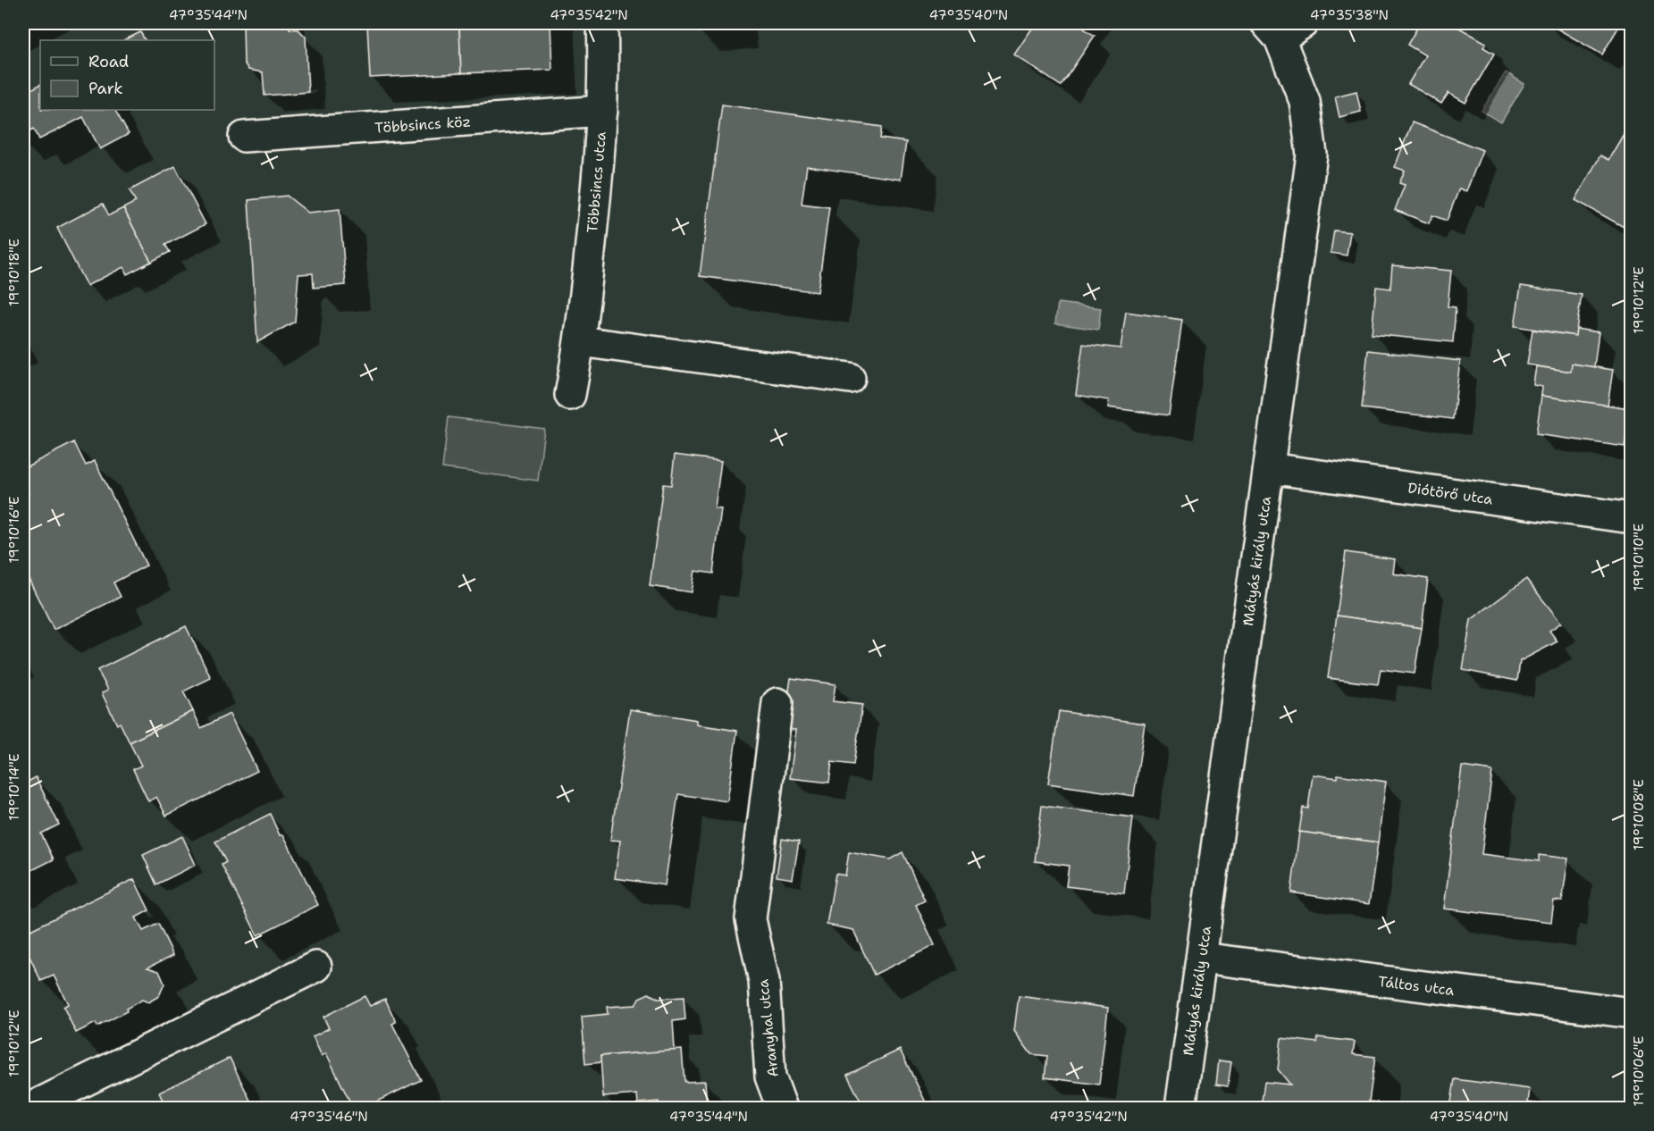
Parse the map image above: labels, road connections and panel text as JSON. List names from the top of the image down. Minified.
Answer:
{"streets":{"street":["Többsincs köz","Többsincs utca","Diótörő utca","Mátyás király utca","Táltos utca","Aranyhal utca"]},"crossings":[["Többsincs köz","Többsincs utca"],["Diótörő utca","Mátyás király utca"],["Mátyás király utca","Táltos utca"]],"legend":["Road","Park"],"coordinates":["47°35'44\"N","47°35'42\"N","47°35'40\"N","47°35'38\"N","19°10'18\"E","19°10'12\"E","19°10'16\"E","19°10'10\"E","19°10'14\"E","19°10'08\"E","19°10'06\"E","47°35'46\"N"]}
